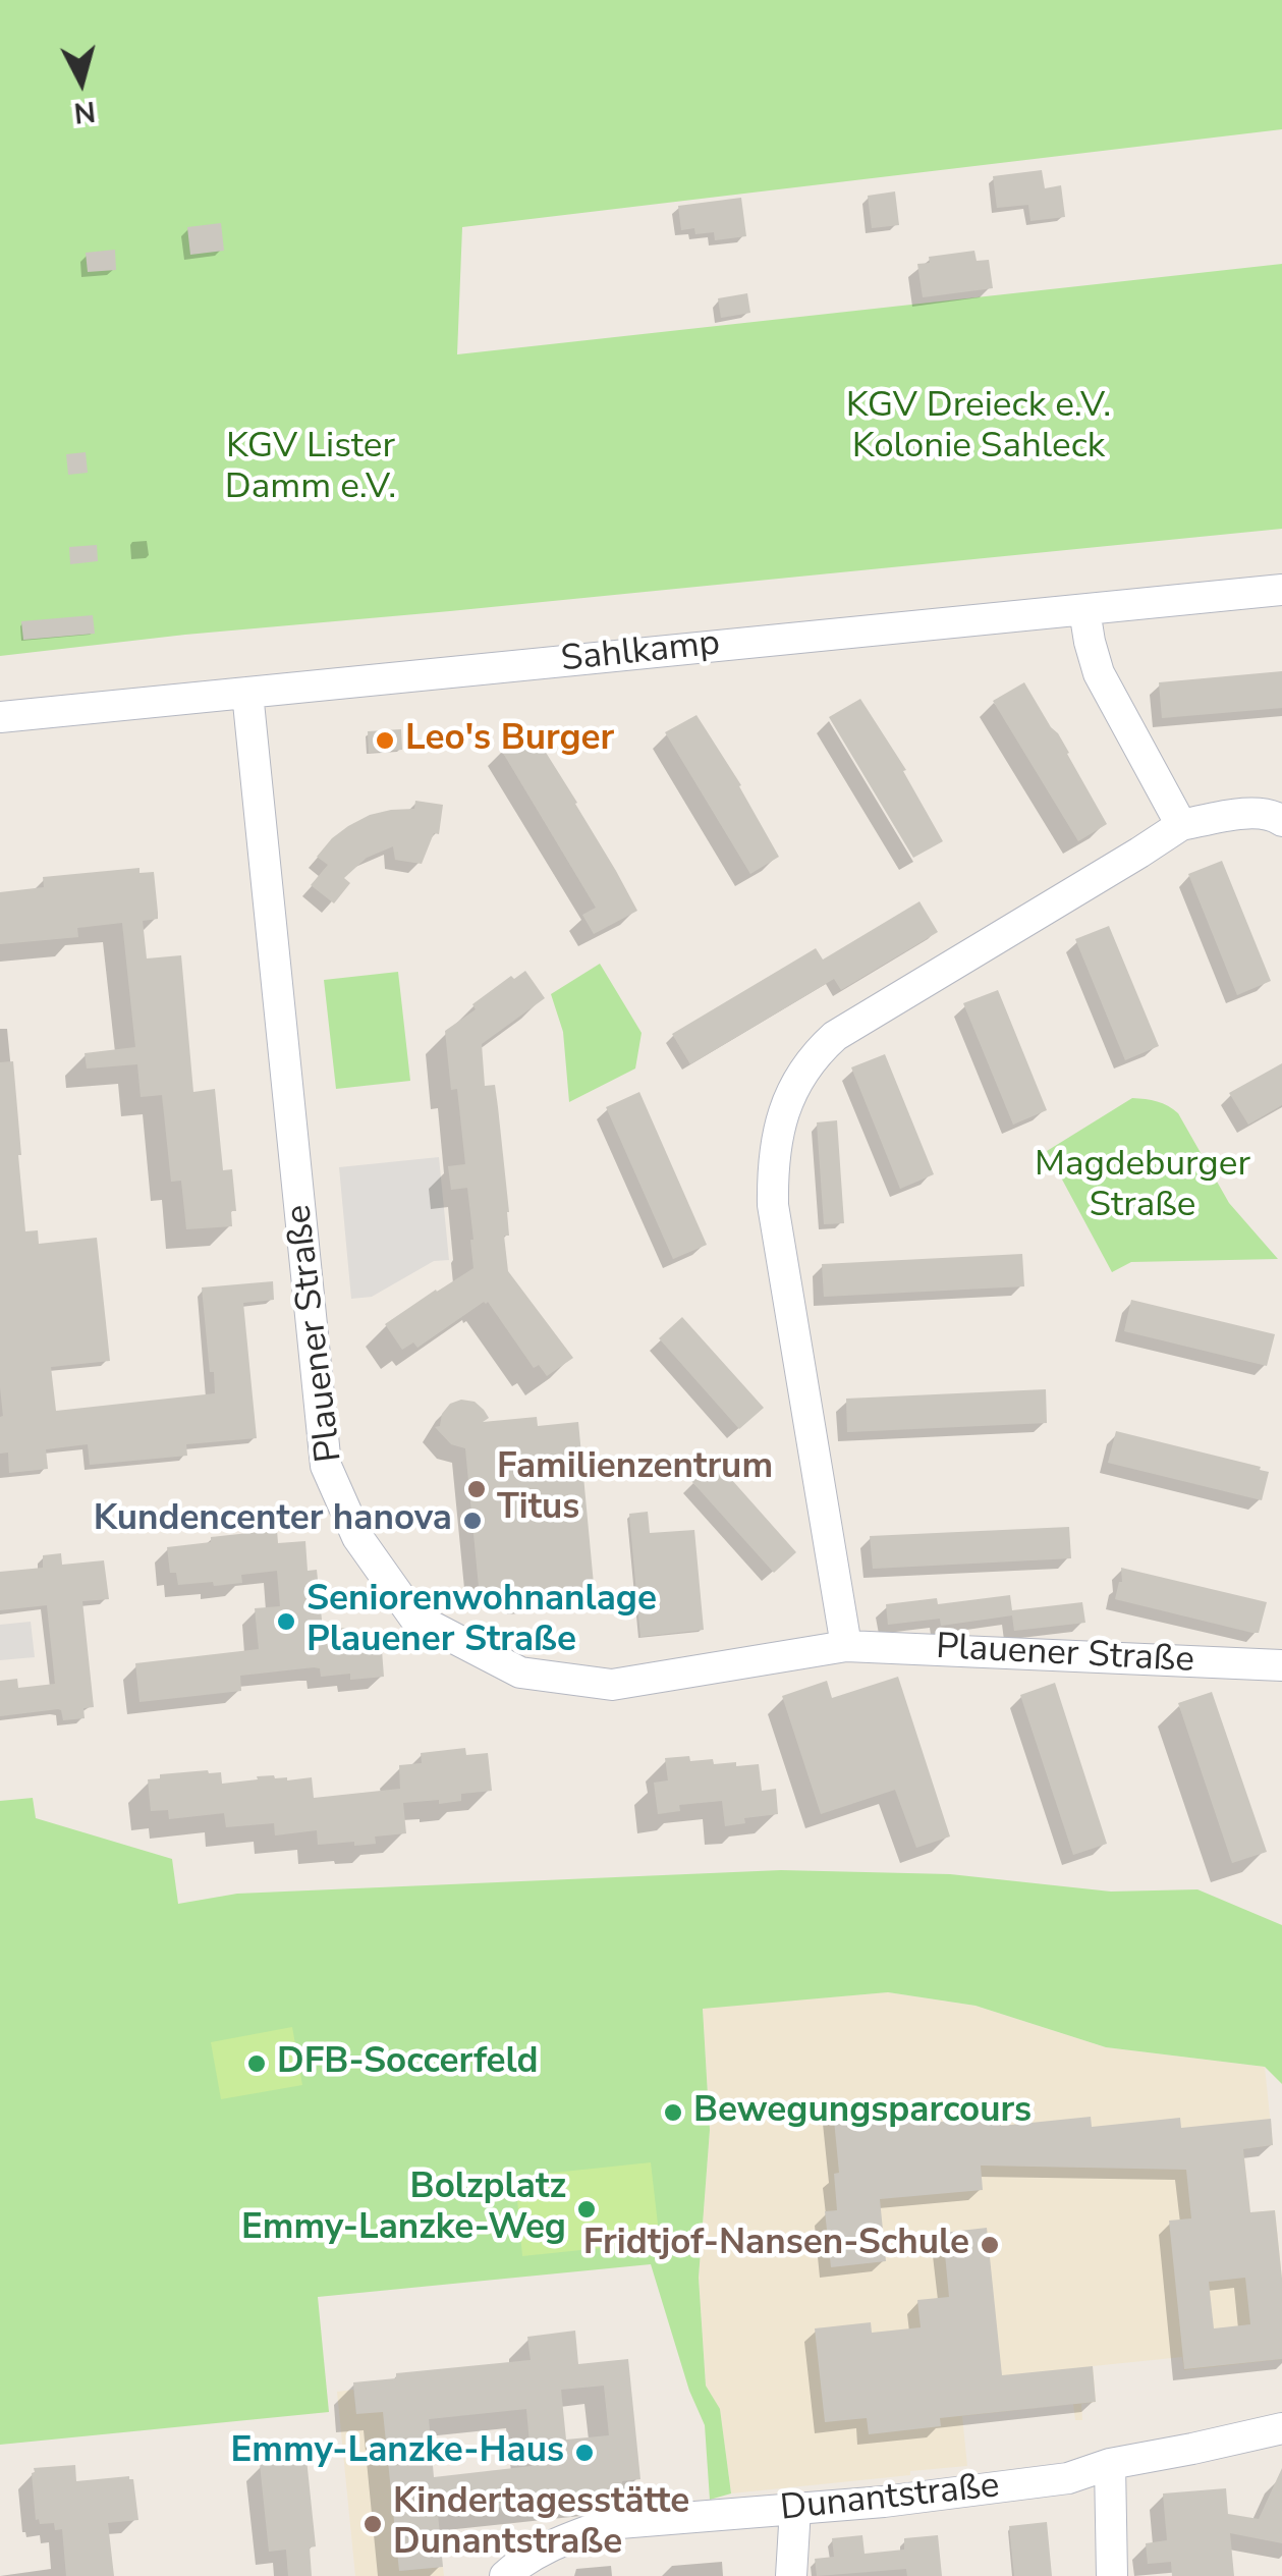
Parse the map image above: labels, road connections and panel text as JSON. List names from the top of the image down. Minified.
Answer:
{"streets":{"street":["Sahlkamp","Plauener Straße","Dunantstraße"]},"crossings":[["Sahlkamp","Plauener Straße"]],"parks":["KGV Dreieck e.V. Kolonie Sahleck","KGV Lister Damm e.V.","Magdeburger Straße"],"places":["Leo's Burger","Familienzentrum Titus","Kundencenter hanova","Seniorenwohnanlage Plauener Straße","DFB-Soccerfeld","Bewegungsparcours","Bolzplatz Emmy-Lanzke-Weg","Fridtjof-Nansen-Schule","Emmy-Lanzke-Haus","Kindertagesstätte Dunantstraße"],"north":"bottom"}
